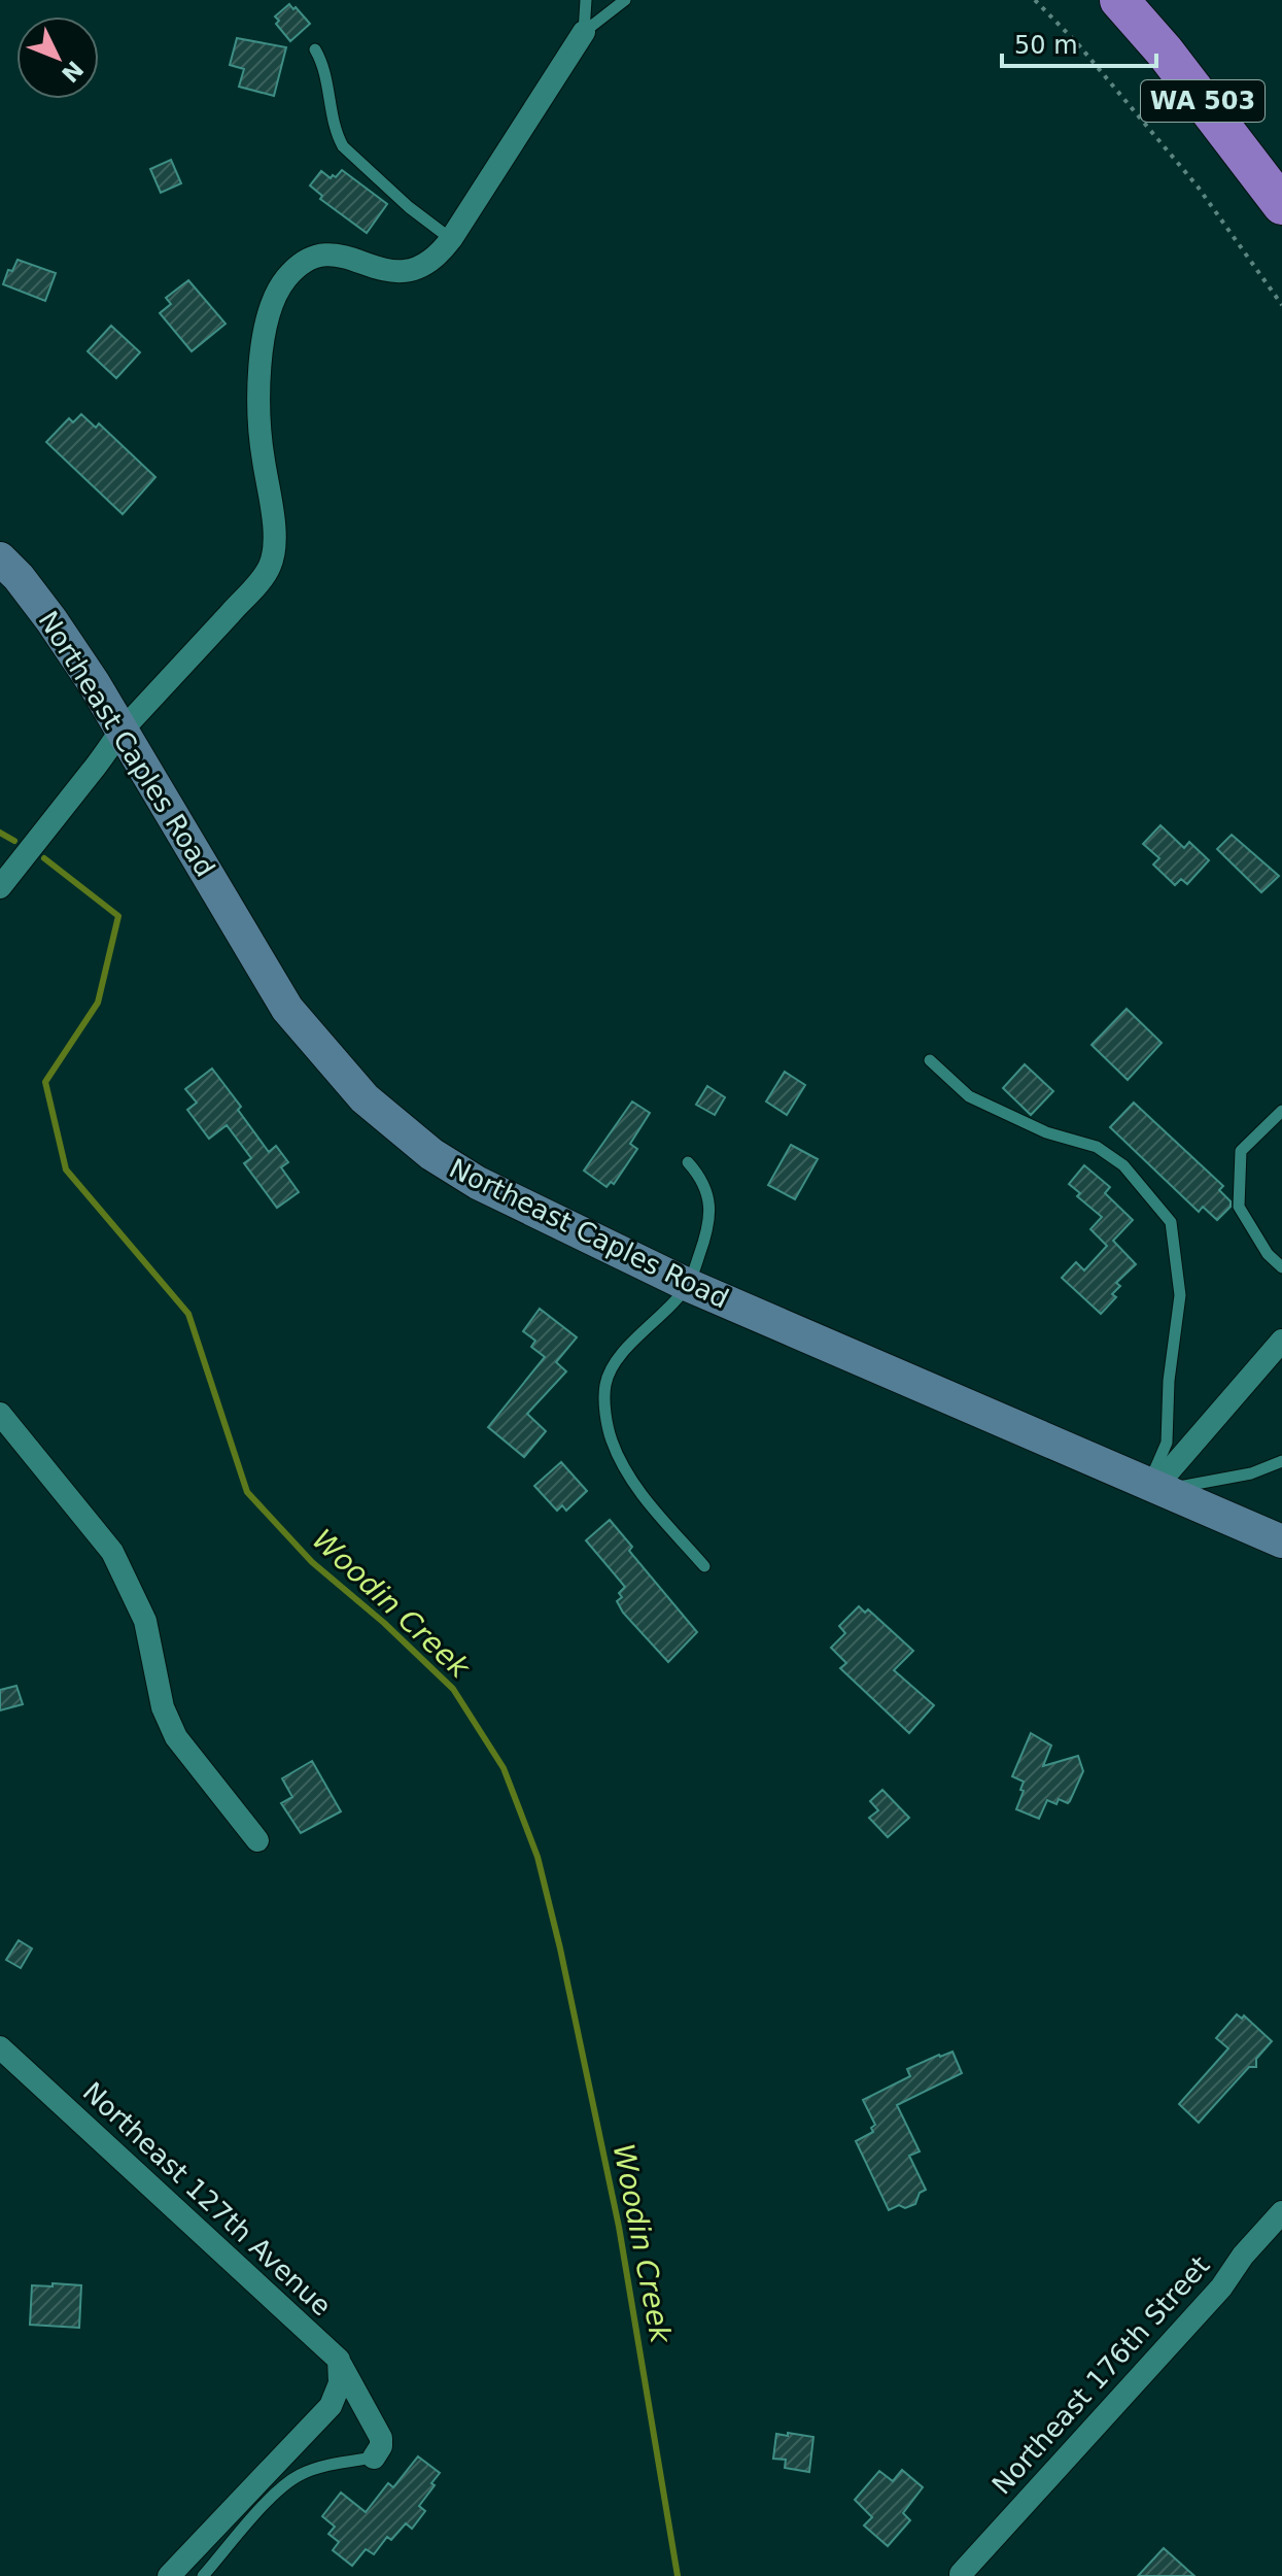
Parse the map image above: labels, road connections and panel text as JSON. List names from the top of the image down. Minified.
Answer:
{"streets":{"highway":["WA 503"],"main road":["Northeast Caples Road"],"street":["Northeast 127th Avenue","Northeast 176th Street"]},"water":["Woodin Creek"],"scale_bar":"50 m","north":"bottom right"}
